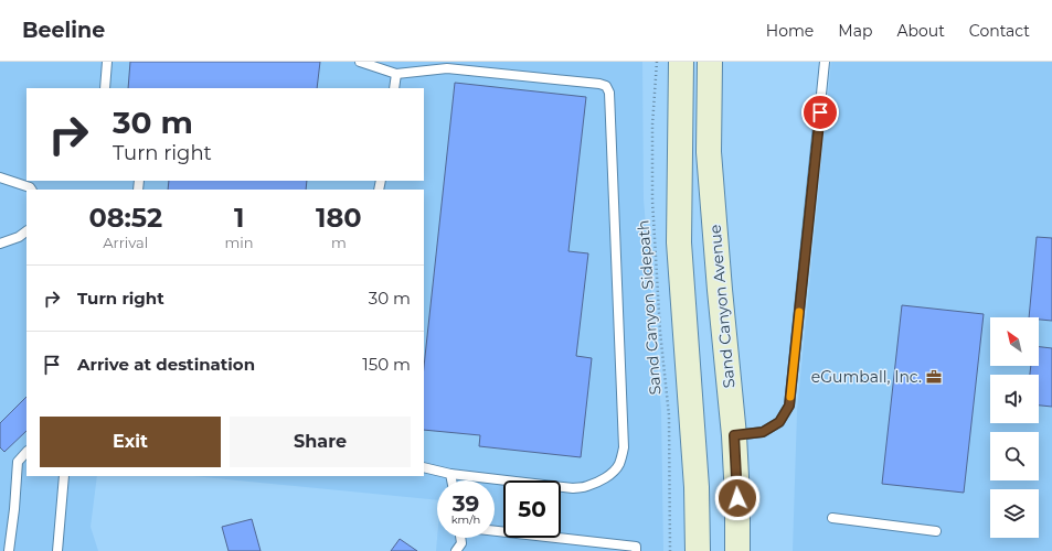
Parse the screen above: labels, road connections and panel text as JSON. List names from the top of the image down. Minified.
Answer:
{"streets":{"main road":["Sand Canyon Avenue"],"path":["Sand Canyon Sidepath"]},"places":{"office":["eGumball, Inc."]},"north":"top left","page":{"header":"Beeline","nav":["Home","Map","About","Contact"],"turn":["30 m","Turn right"],"eta":["08:52","Arrival","1","min","180","m"],"list":[{"name":"Turn right","value":"30 m"},{"name":"Arrive at destination","value":"150 m"}],"buttons":["Exit","Share"],"speed":"39 km/h","limit":"50"}}
